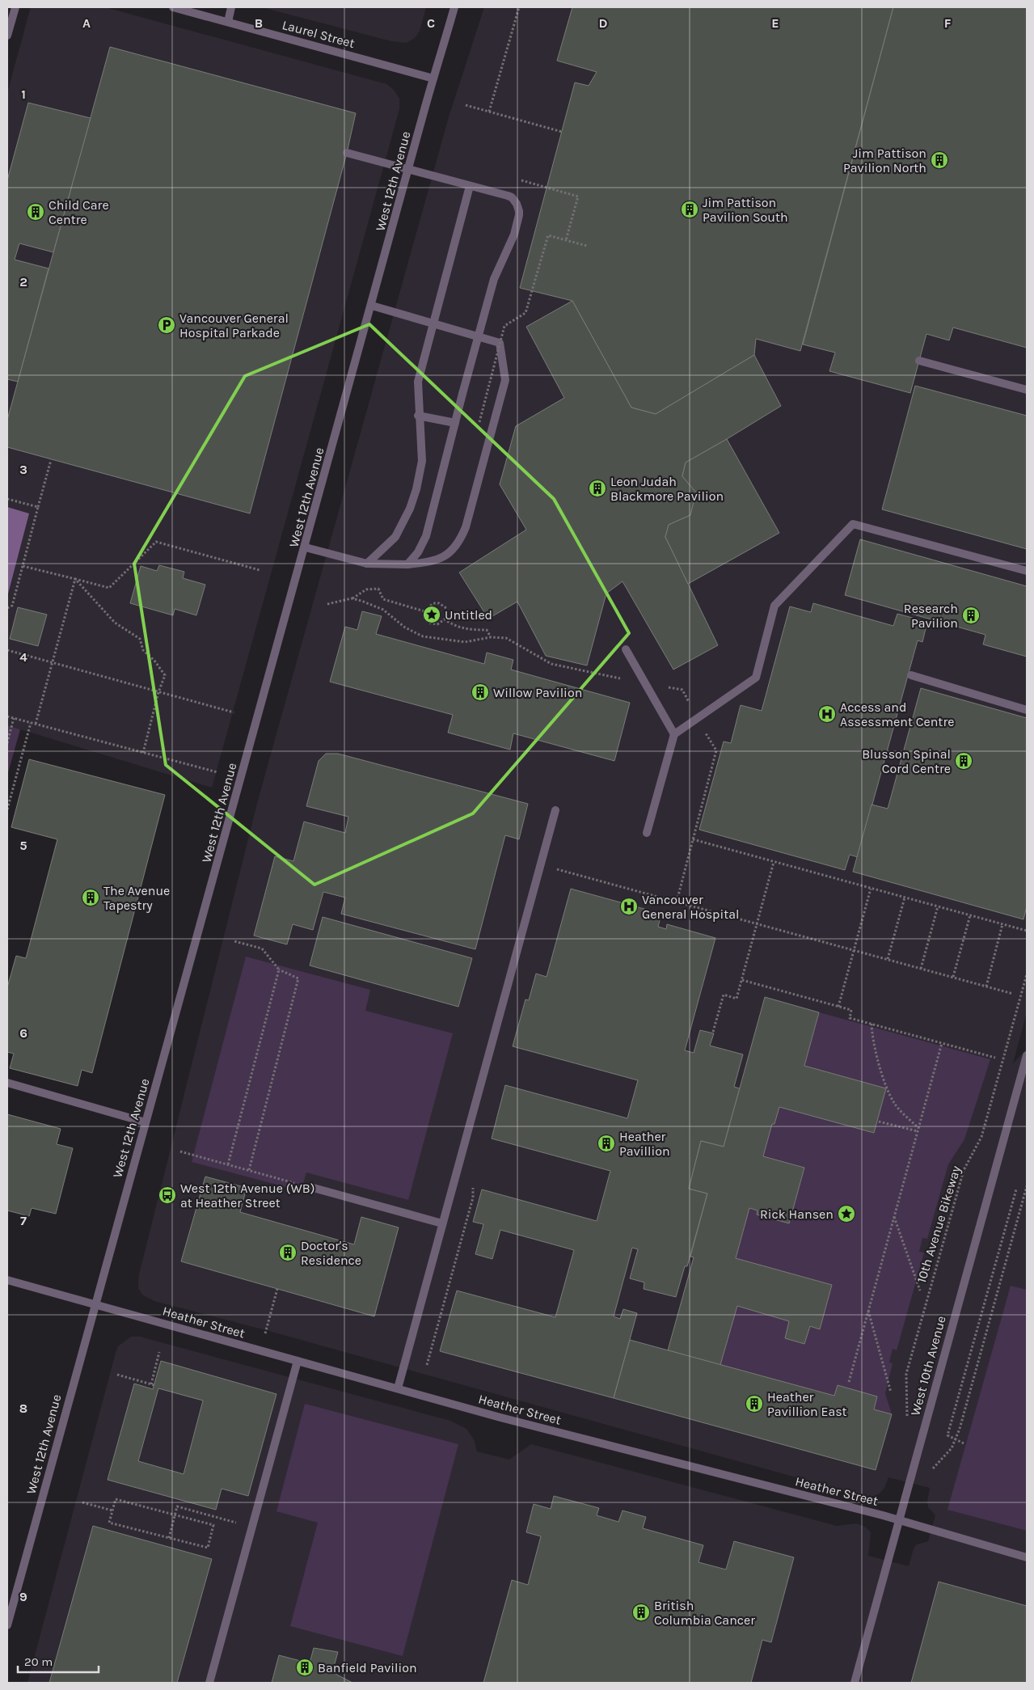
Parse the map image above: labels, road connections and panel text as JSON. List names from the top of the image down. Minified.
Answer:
{"streets":{"street":["Laurel Street","West 12th Avenue","Heather Street","West 10th Avenue"],"path":["10th Avenue Bikeway"]},"crossings":[["Laurel Street","West 12th Avenue"],["West 12th Avenue","Heather Street"],["Heather Street","West 10th Avenue"]],"places":{"building":["Jim Pattison Pavilion North","Jim Pattison Pavilion South","Child Care Centre","Leon Judah Blackmore Pavilion","Research Pavilion","Willow Pavilion","Blusson Spinal Cord Centre","The Avenue Tapestry","Heather Pavillion","Doctor's Residence","Heather Pavillion East","British Columbia Cancer","Banfield Pavilion"],"parking":["Vancouver General Hospital Parkade"],"place":["Untitled","Rick Hansen"],"hospital":["Access and Assessment Centre","Vancouver General Hospital"],"bus stop":["West 12th Avenue (WB) at Heather Street"]},"scale_bar":"20 m","grid":{"columns":["A","B","C","D","E","F"],"rows":["1","2","3","4","5","6","7","8","9"]}}
